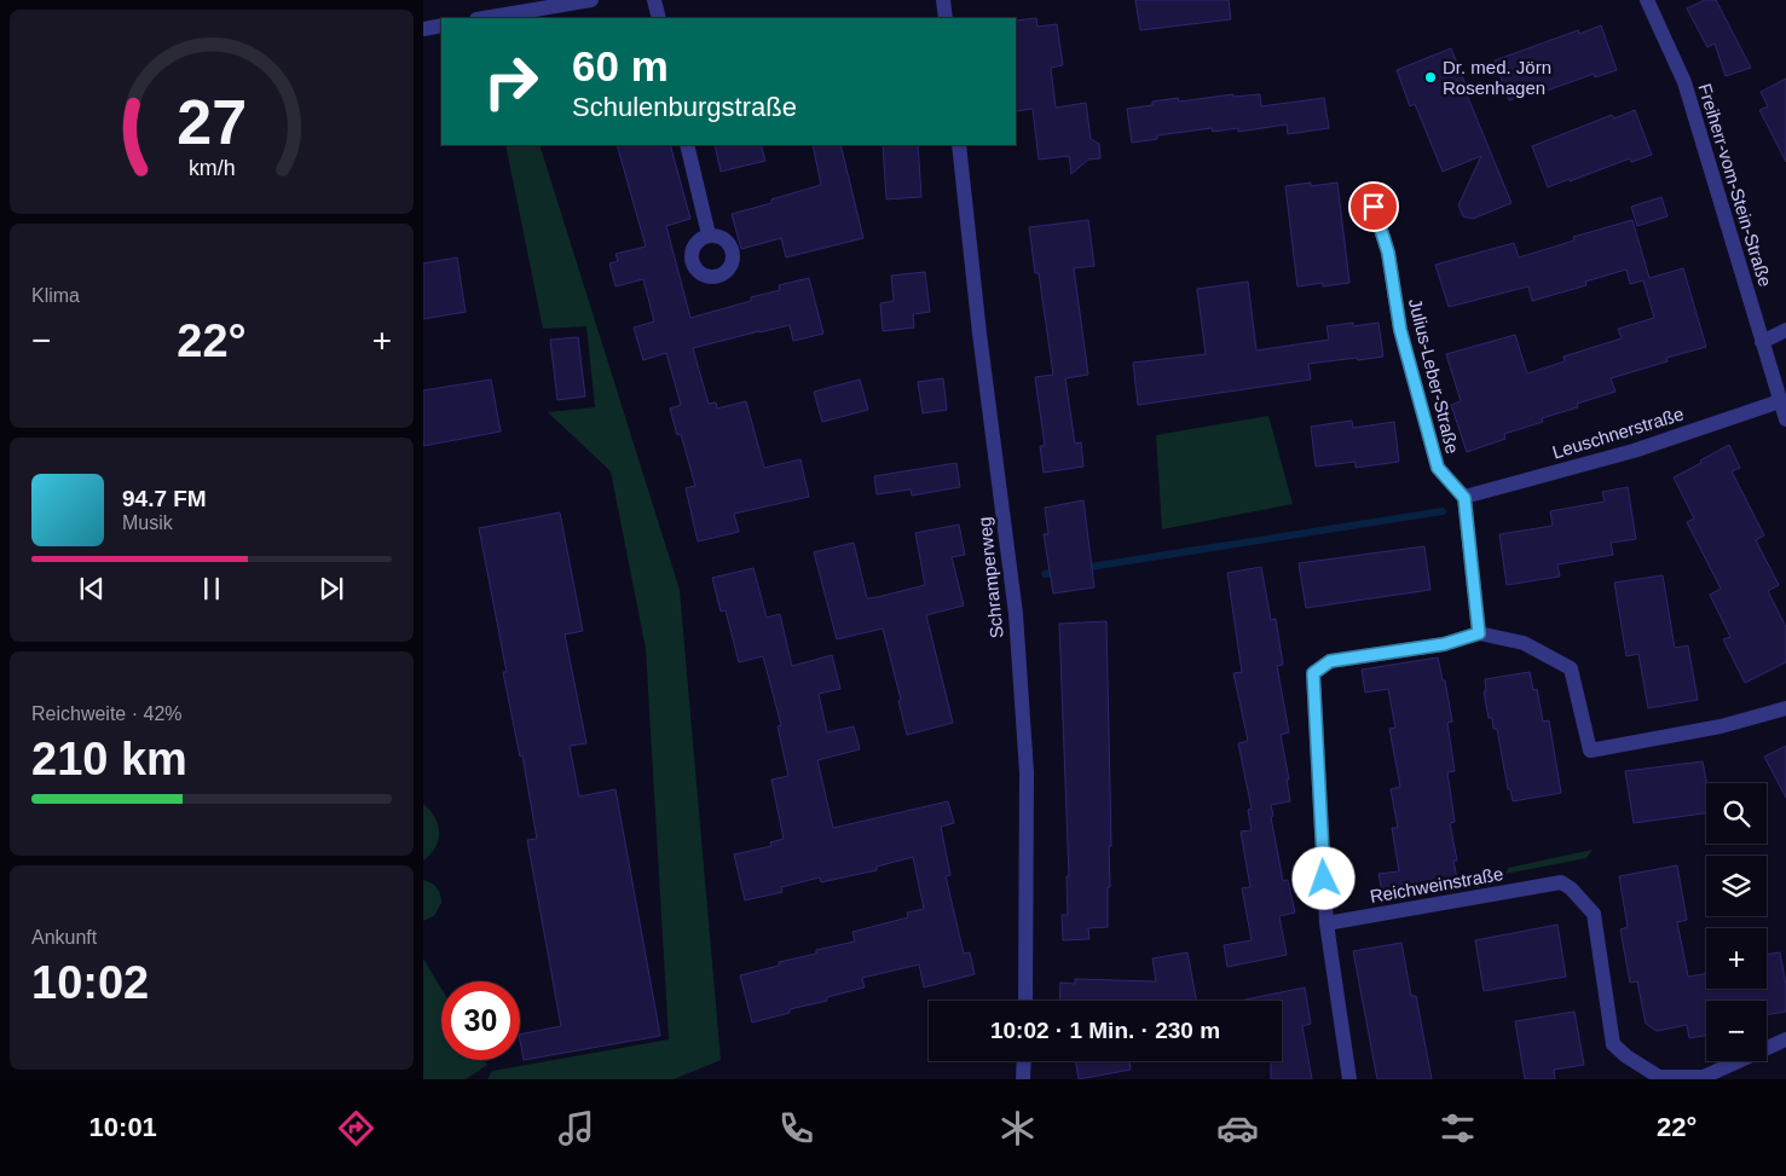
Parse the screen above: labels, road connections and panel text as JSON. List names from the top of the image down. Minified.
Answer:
{"streets":{"street":["Freiherr-vom-Stein-Straße","Julius-Leber-Straße","Leuschnerstraße","Schramperweg","Reichweinstraße"]},"crossings":[["Freiherr-vom-Stein-Straße","Leuschnerstraße"],["Julius-Leber-Straße","Leuschnerstraße"]],"places":["Dr. med. Jörn Rosenhagen"],"page":{"turn":["60 m","Schulenburgstraße"],"tile":["Klima",["Reichweite · 42%","210 km"],["Ankunft","10:02"]],"heat":["−","22°","+"],"song":["94.7 FM","Musik"],"map_buttons":["+","−"],"limit":"30","trip":"10:02 · 1 Min. · 230 m","tabs":["10:01","22°"],"gauge":["27","km/h"]}}
